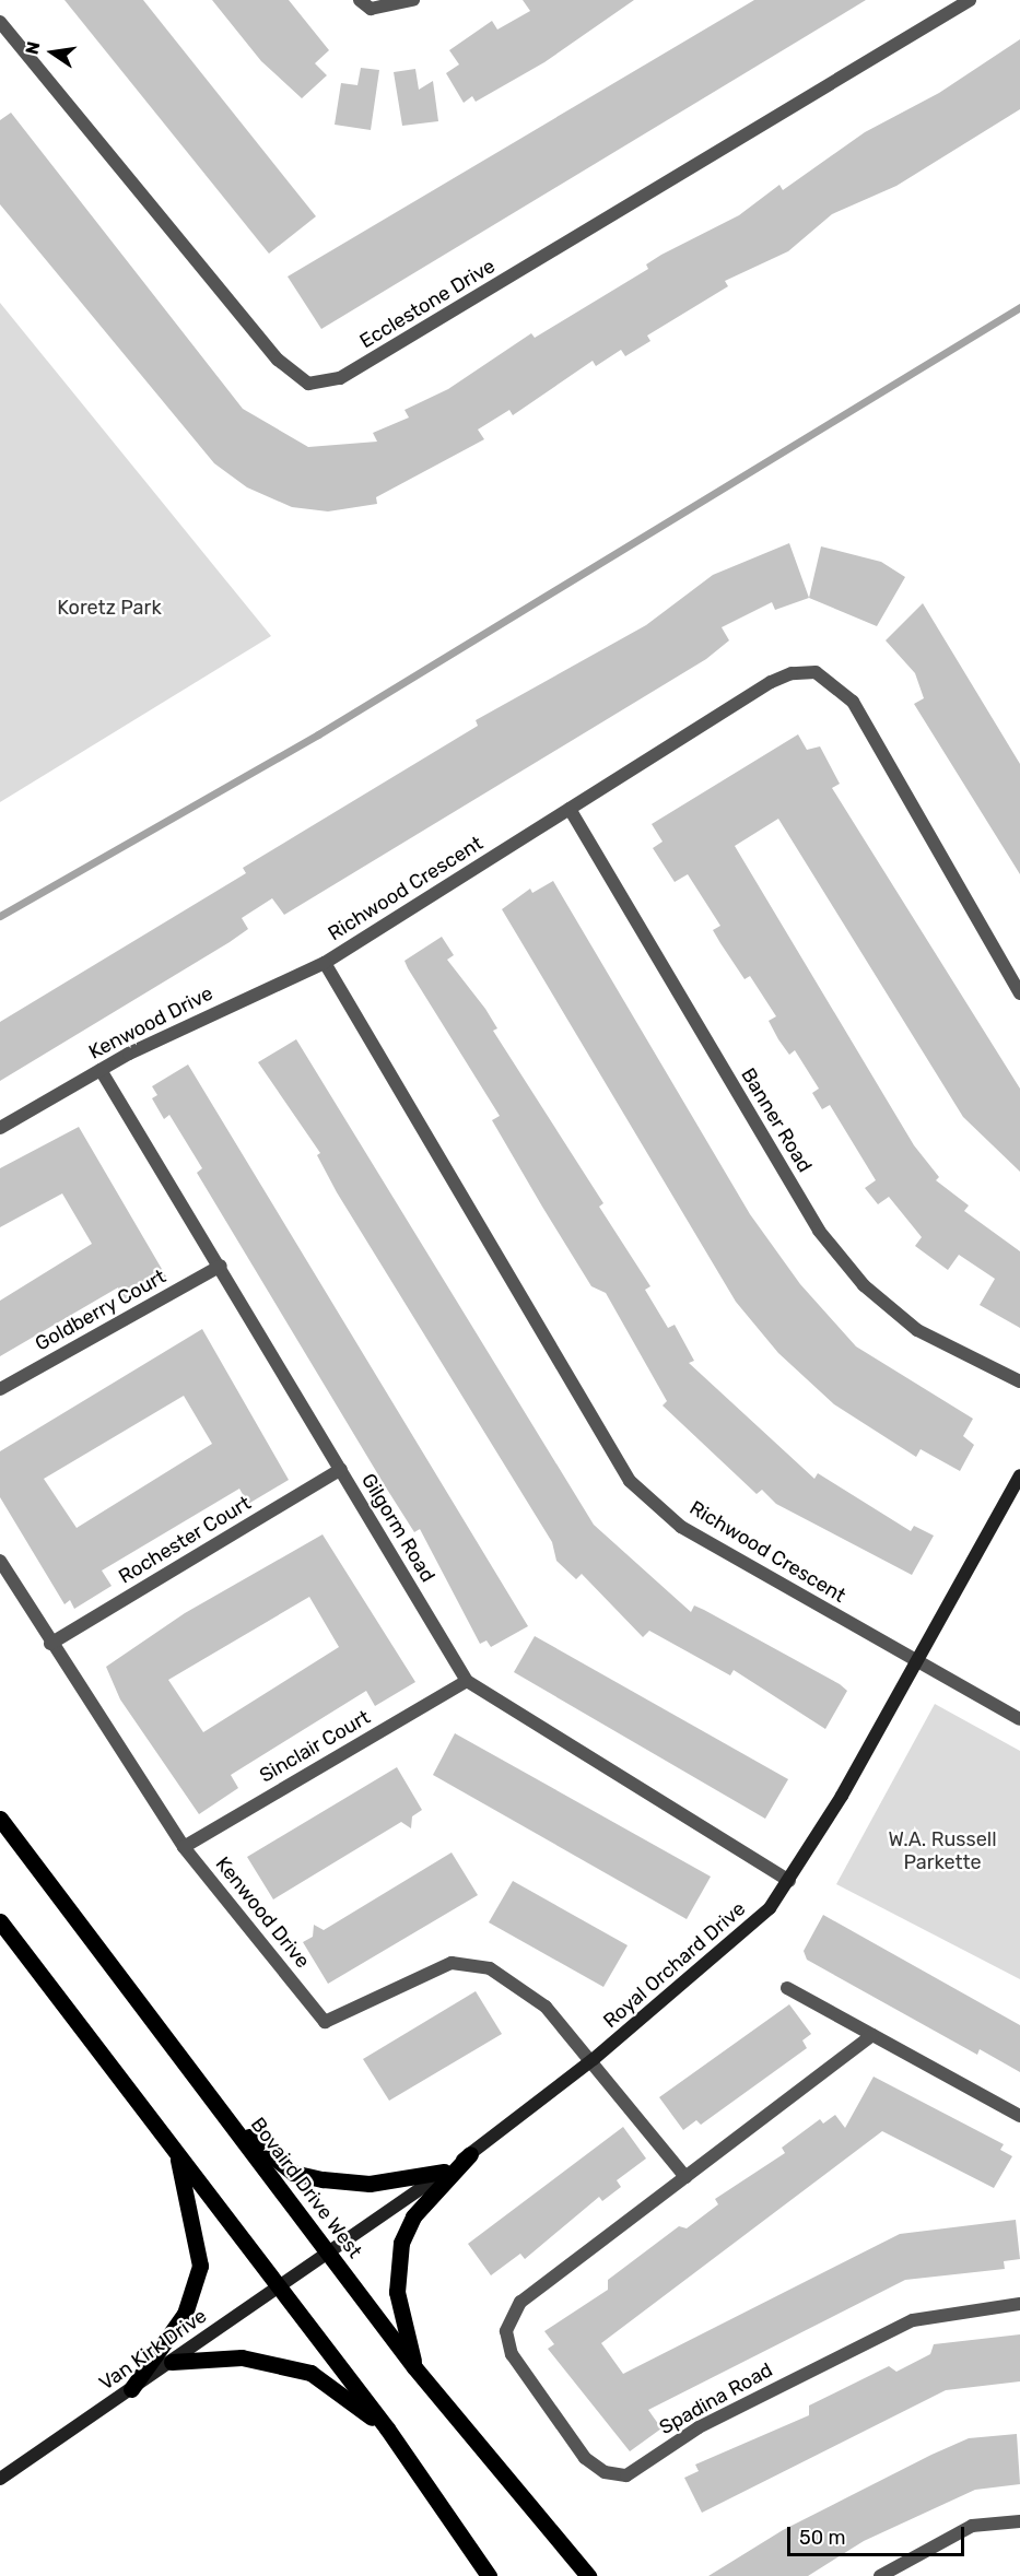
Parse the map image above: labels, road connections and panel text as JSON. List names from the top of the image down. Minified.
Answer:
{"streets":{"main road":["Bovaird Drive West"],"street":["Ecclestone Drive","Richwood Crescent","Kenwood Drive","Banner Road","Goldberry Court","Gilgorm Road","Rochester Court","Sinclair Court","Royal Orchard Drive","Van Kirk Drive","Spadina Road"]},"crossings":[["Richwood Crescent","Kenwood Drive"],["Richwood Crescent","Banner Road"],["Richwood Crescent","Royal Orchard Drive"],["Kenwood Drive","Gilgorm Road"],["Kenwood Drive","Rochester Court"],["Kenwood Drive","Sinclair Court"],["Kenwood Drive","Royal Orchard Drive"],["Goldberry Court","Gilgorm Road"],["Gilgorm Road","Rochester Court"],["Gilgorm Road","Sinclair Court"],["Gilgorm Road","Royal Orchard Drive"],["Royal Orchard Drive","Bovaird Drive West"],["Royal Orchard Drive","Van Kirk Drive"],["Bovaird Drive West","Van Kirk Drive"]],"parks":["Koretz Park","W.A. Russell Parkette"],"scale_bar":"50 m","north":"left"}
